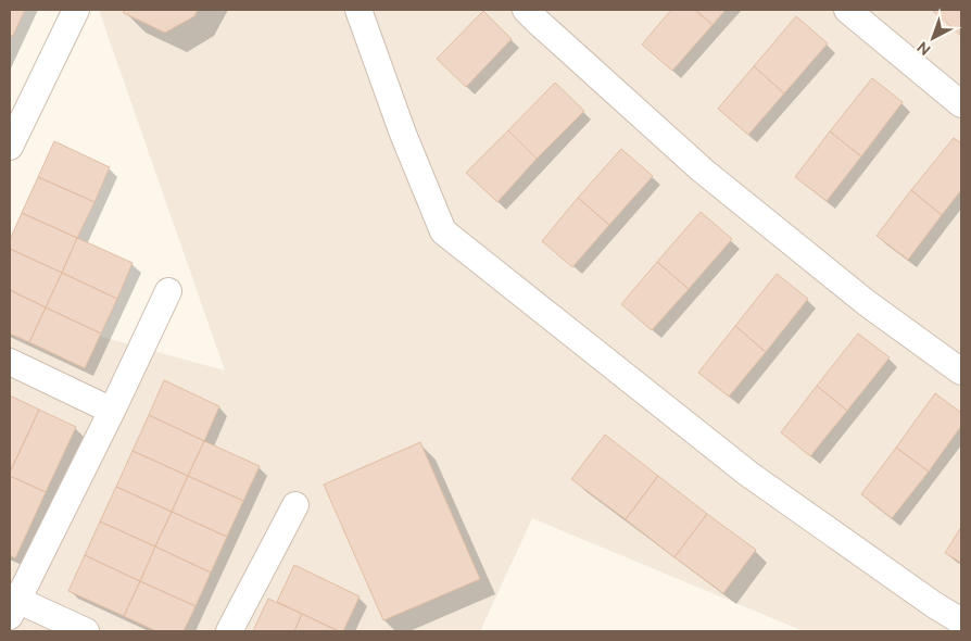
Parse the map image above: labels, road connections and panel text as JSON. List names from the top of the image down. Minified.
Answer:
{"north":"bottom left"}
